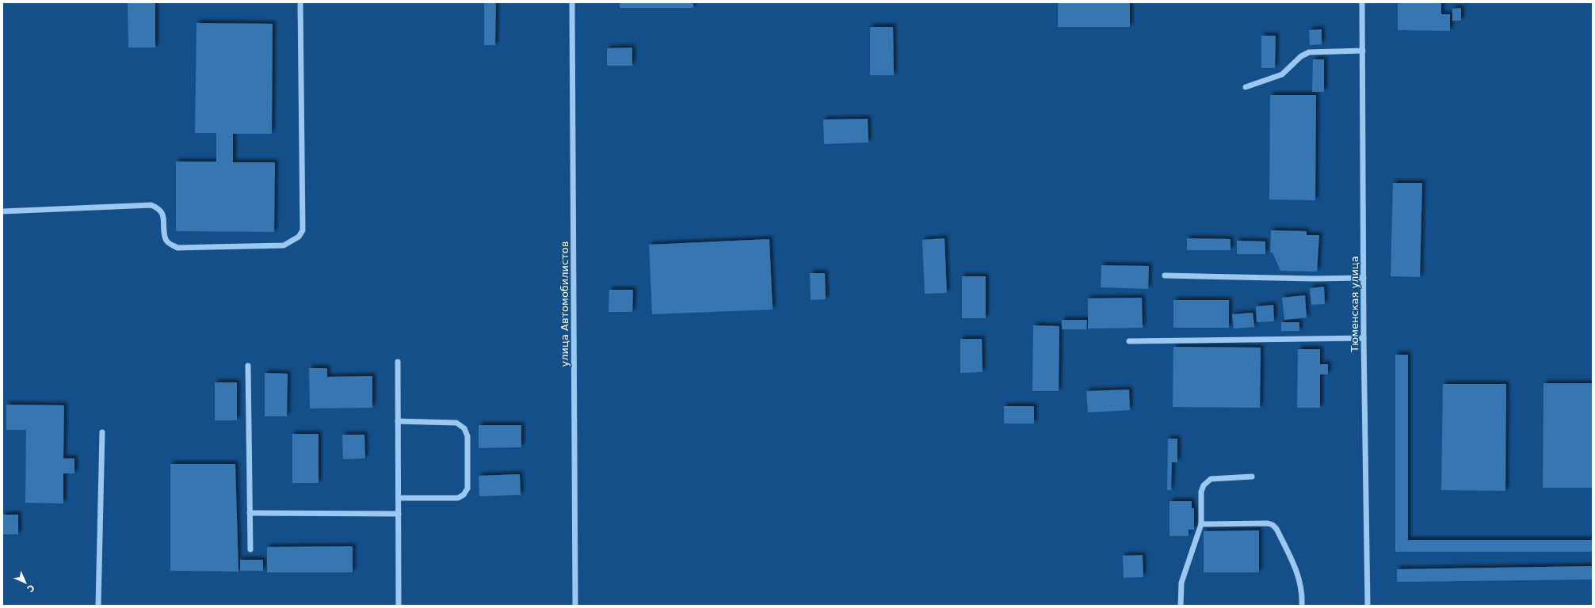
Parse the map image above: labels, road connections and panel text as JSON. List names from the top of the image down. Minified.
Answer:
{"streets":{"street":["улица Автомобилистов","Тюменская улица"]},"north":"bottom right"}
